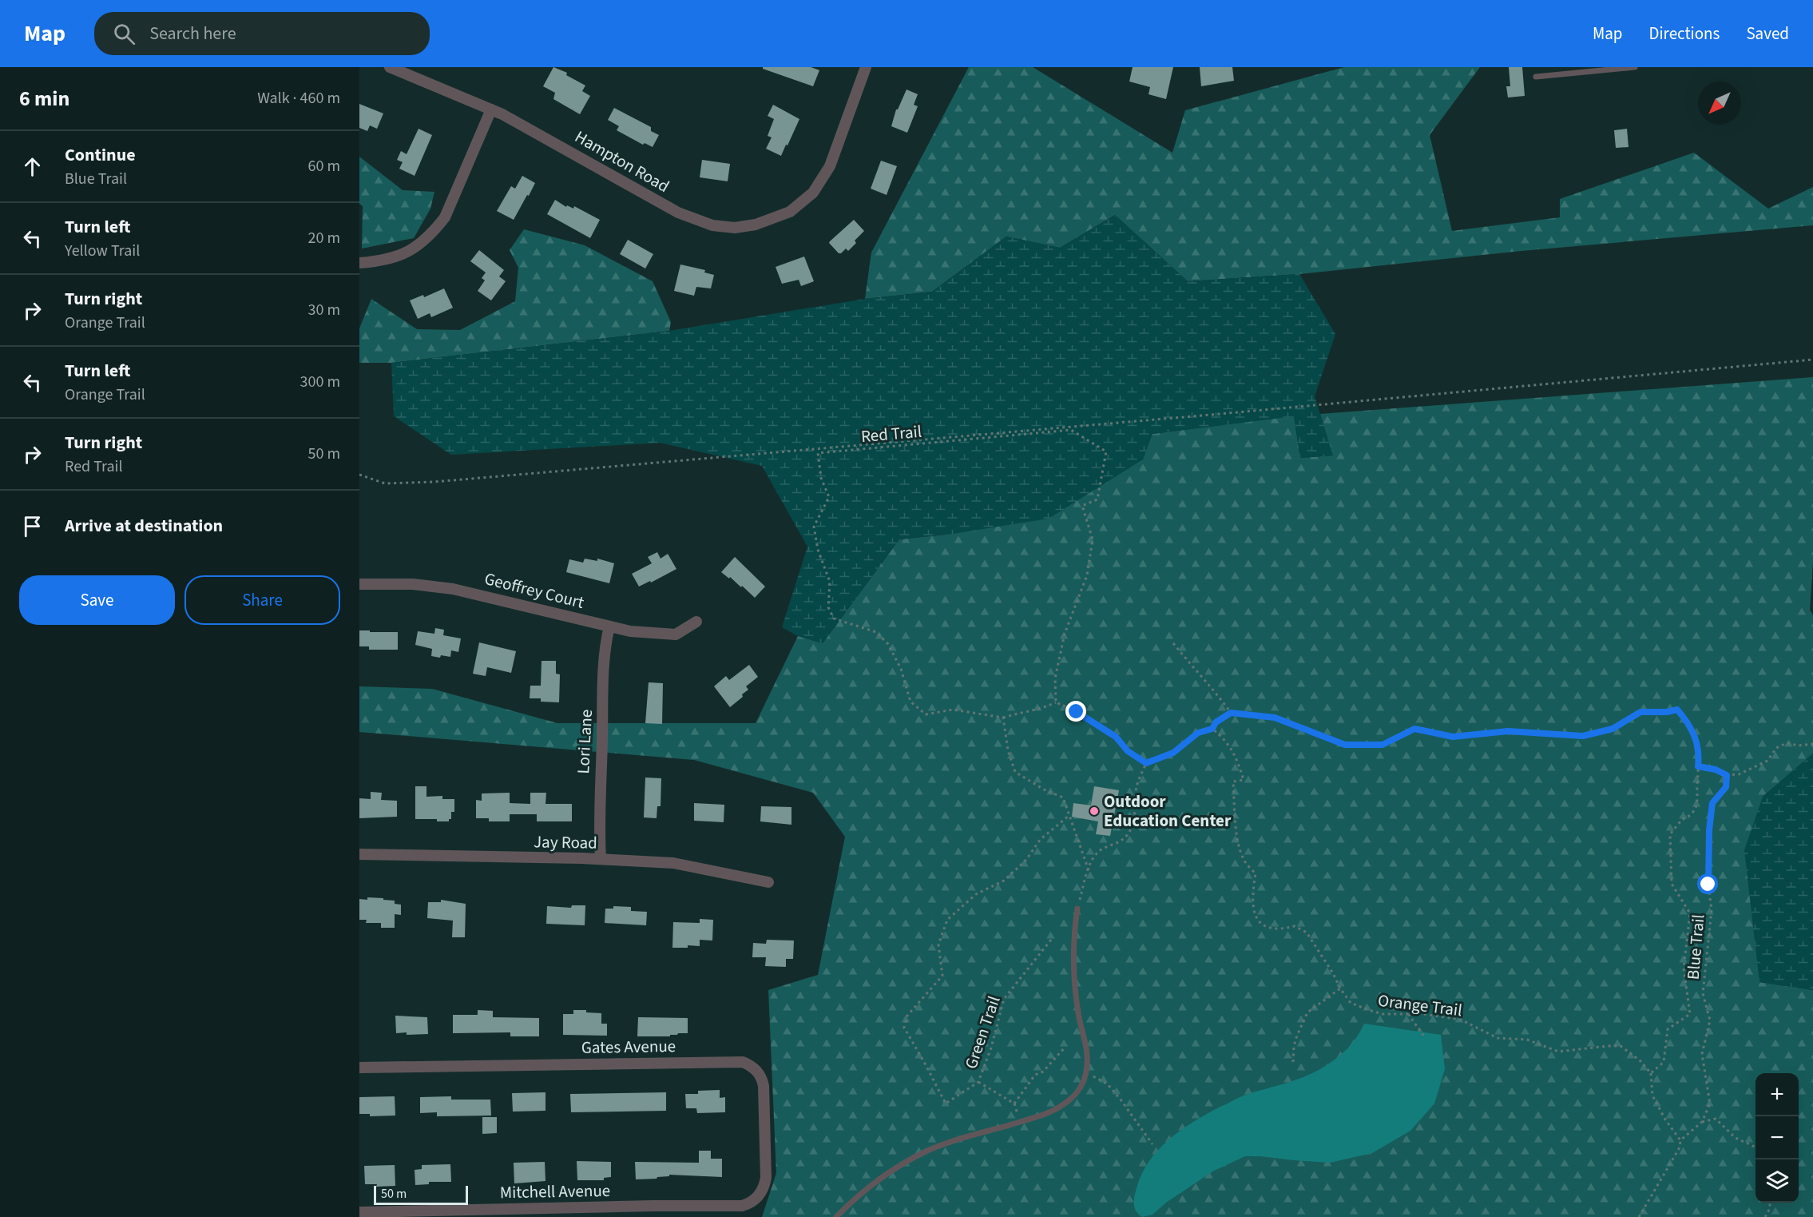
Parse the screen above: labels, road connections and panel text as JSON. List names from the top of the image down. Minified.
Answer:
{"streets":{"street":["Hampton Road","Geoffrey Court","Lori Lane","Jay Road","Gates Avenue","Mitchell Avenue"],"path":["Red Trail","Blue Trail","Orange Trail","Green Trail"]},"crossings":[["Geoffrey Court","Lori Lane"],["Lori Lane","Jay Road"],["Gates Avenue","Mitchell Avenue"]],"places":["Outdoor Education Center"],"scale_bar":"50 m","north":"bottom left","page":{"header":"Map","search":"Search here","nav":["Map","Directions","Saved"],"heading":["6 min","Walk · 460 m"],"list":[["Continue","Blue Trail","60 m"],["Turn left","Yellow Trail","20 m"],["Turn right","Orange Trail","30 m"],["Turn left","Orange Trail","300 m"],["Turn right","Red Trail","50 m"],"Arrive at destination"],"buttons":["Save","Share"],"map_buttons":["+","−"],"scale":"50 m"}}
